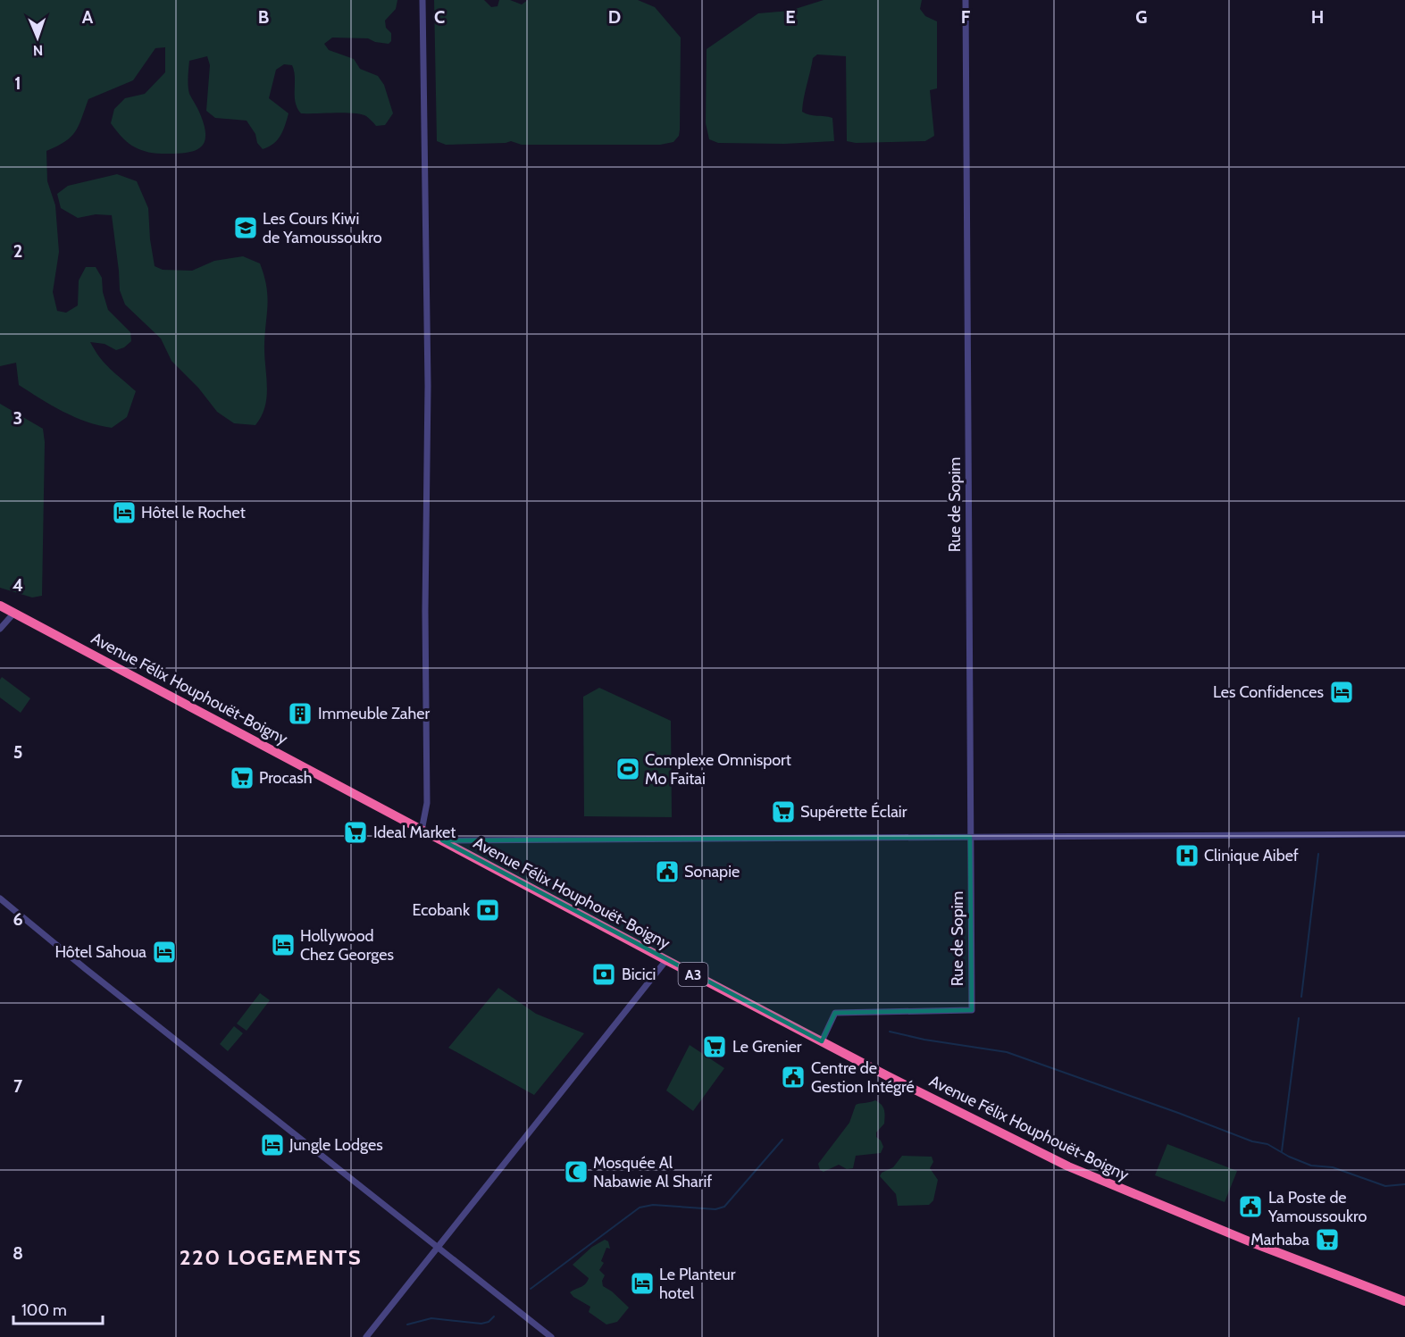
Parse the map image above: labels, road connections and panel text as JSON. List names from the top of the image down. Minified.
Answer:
{"streets":{"highway":["Avenue Félix Houphouët-Boigny","A3"],"street":["Rue de Sopim"]},"crossings":[["Rue de Sopim","Avenue Félix Houphouët-Boigny"]],"districts":["220 LOGEMENTS"],"places":{"school or university":["Les Cours Kiwi de Yamoussoukro"],"hotel":["Hôtel le Rochet","Les Confidences","Hollywood Chez Georges","Hôtel Sahoua","Jungle Lodges","Le Planteur hotel"],"building":["Immeuble Zaher"],"sports":["Complexe Omnisport Mo Faitai"],"supermarket":["Procash","Supérette Éclair","Ideal Market","Le Grenier","Marhaba"],"hospital":["Clinique Aibef"],"public building":["Sonapie","Centre de Gestion Intégré","La Poste de Yamoussoukro"],"bank":["Ecobank","Bicici"],"mosque":["Mosquée Al Nabawie Al Sharif"]},"scale_bar":"100 m","north":"bottom","grid":{"columns":["A","B","C","D","E","F","G","H"],"rows":["1","2","3","4","5","6","7","8"]}}
